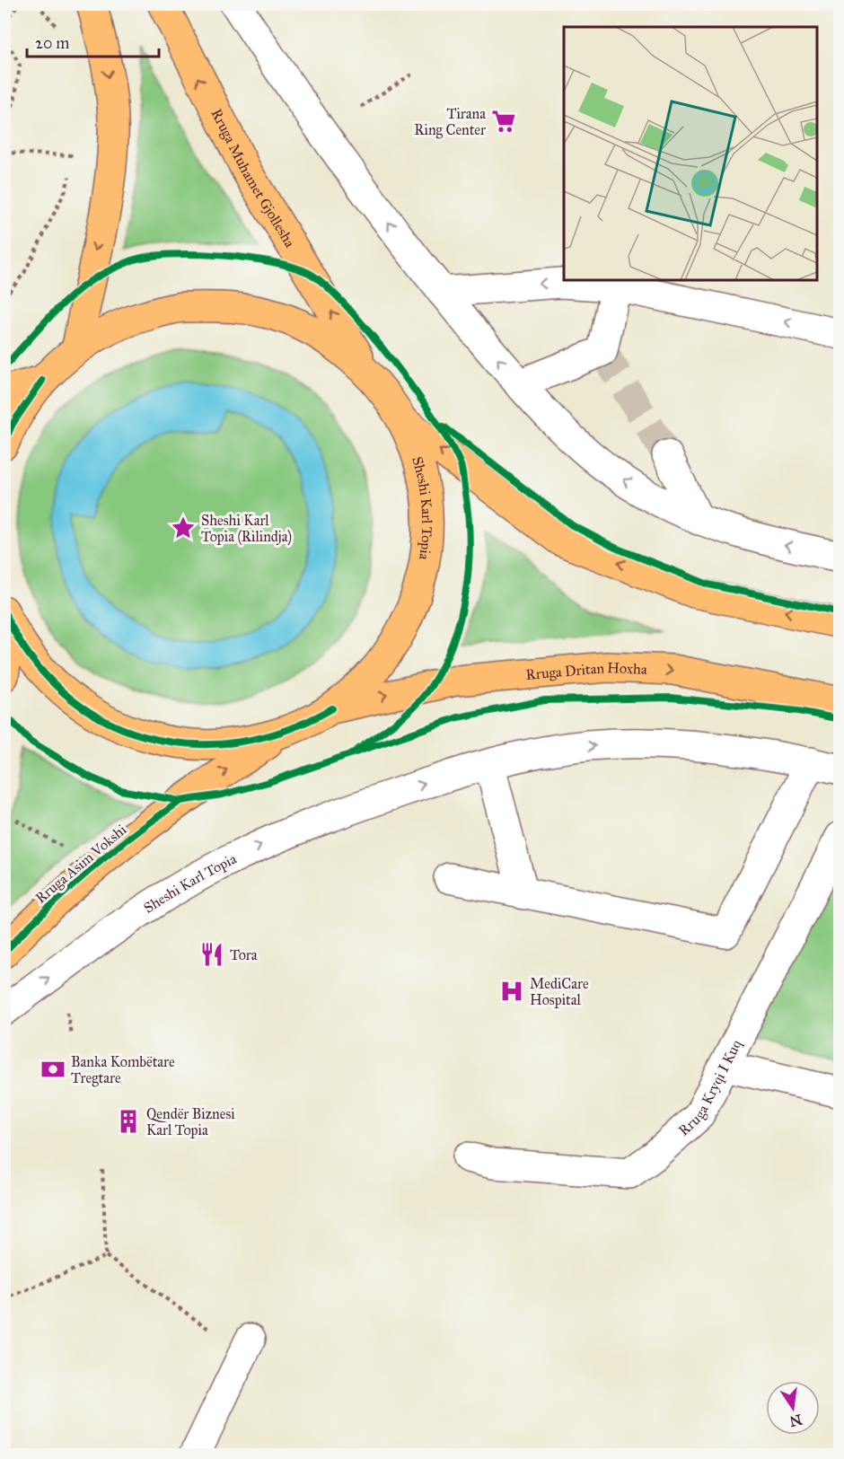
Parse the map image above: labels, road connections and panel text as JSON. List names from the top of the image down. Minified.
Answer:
{"streets":{"main road":["Rruga Muhamet Gjollesha","Sheshi Karl Topia","Rruga Dritan Hoxha","Rruga Asim Vokshi"],"street":["Rruga Kryqi I Kuq"]},"crossings":[["Rruga Muhamet Gjollesha","Sheshi Karl Topia"],["Sheshi Karl Topia","Rruga Dritan Hoxha"],["Sheshi Karl Topia","Rruga Asim Vokshi"]],"one_way":["Rruga Muhamet Gjollesha","Sheshi Karl Topia","Rruga Dritan Hoxha","Rruga Asim Vokshi"],"places":{"supermarket":["Tirana Ring Center"],"place":["Sheshi Karl Topia (Rilindja)"],"restaurant":["Tora"],"hospital":["MediCare Hospital"],"bank":["Banka Kombëtare Tregtare"],"building":["Qendër Biznesi Karl Topia"]},"scale_bar":"20 m","north":"bottom"}
